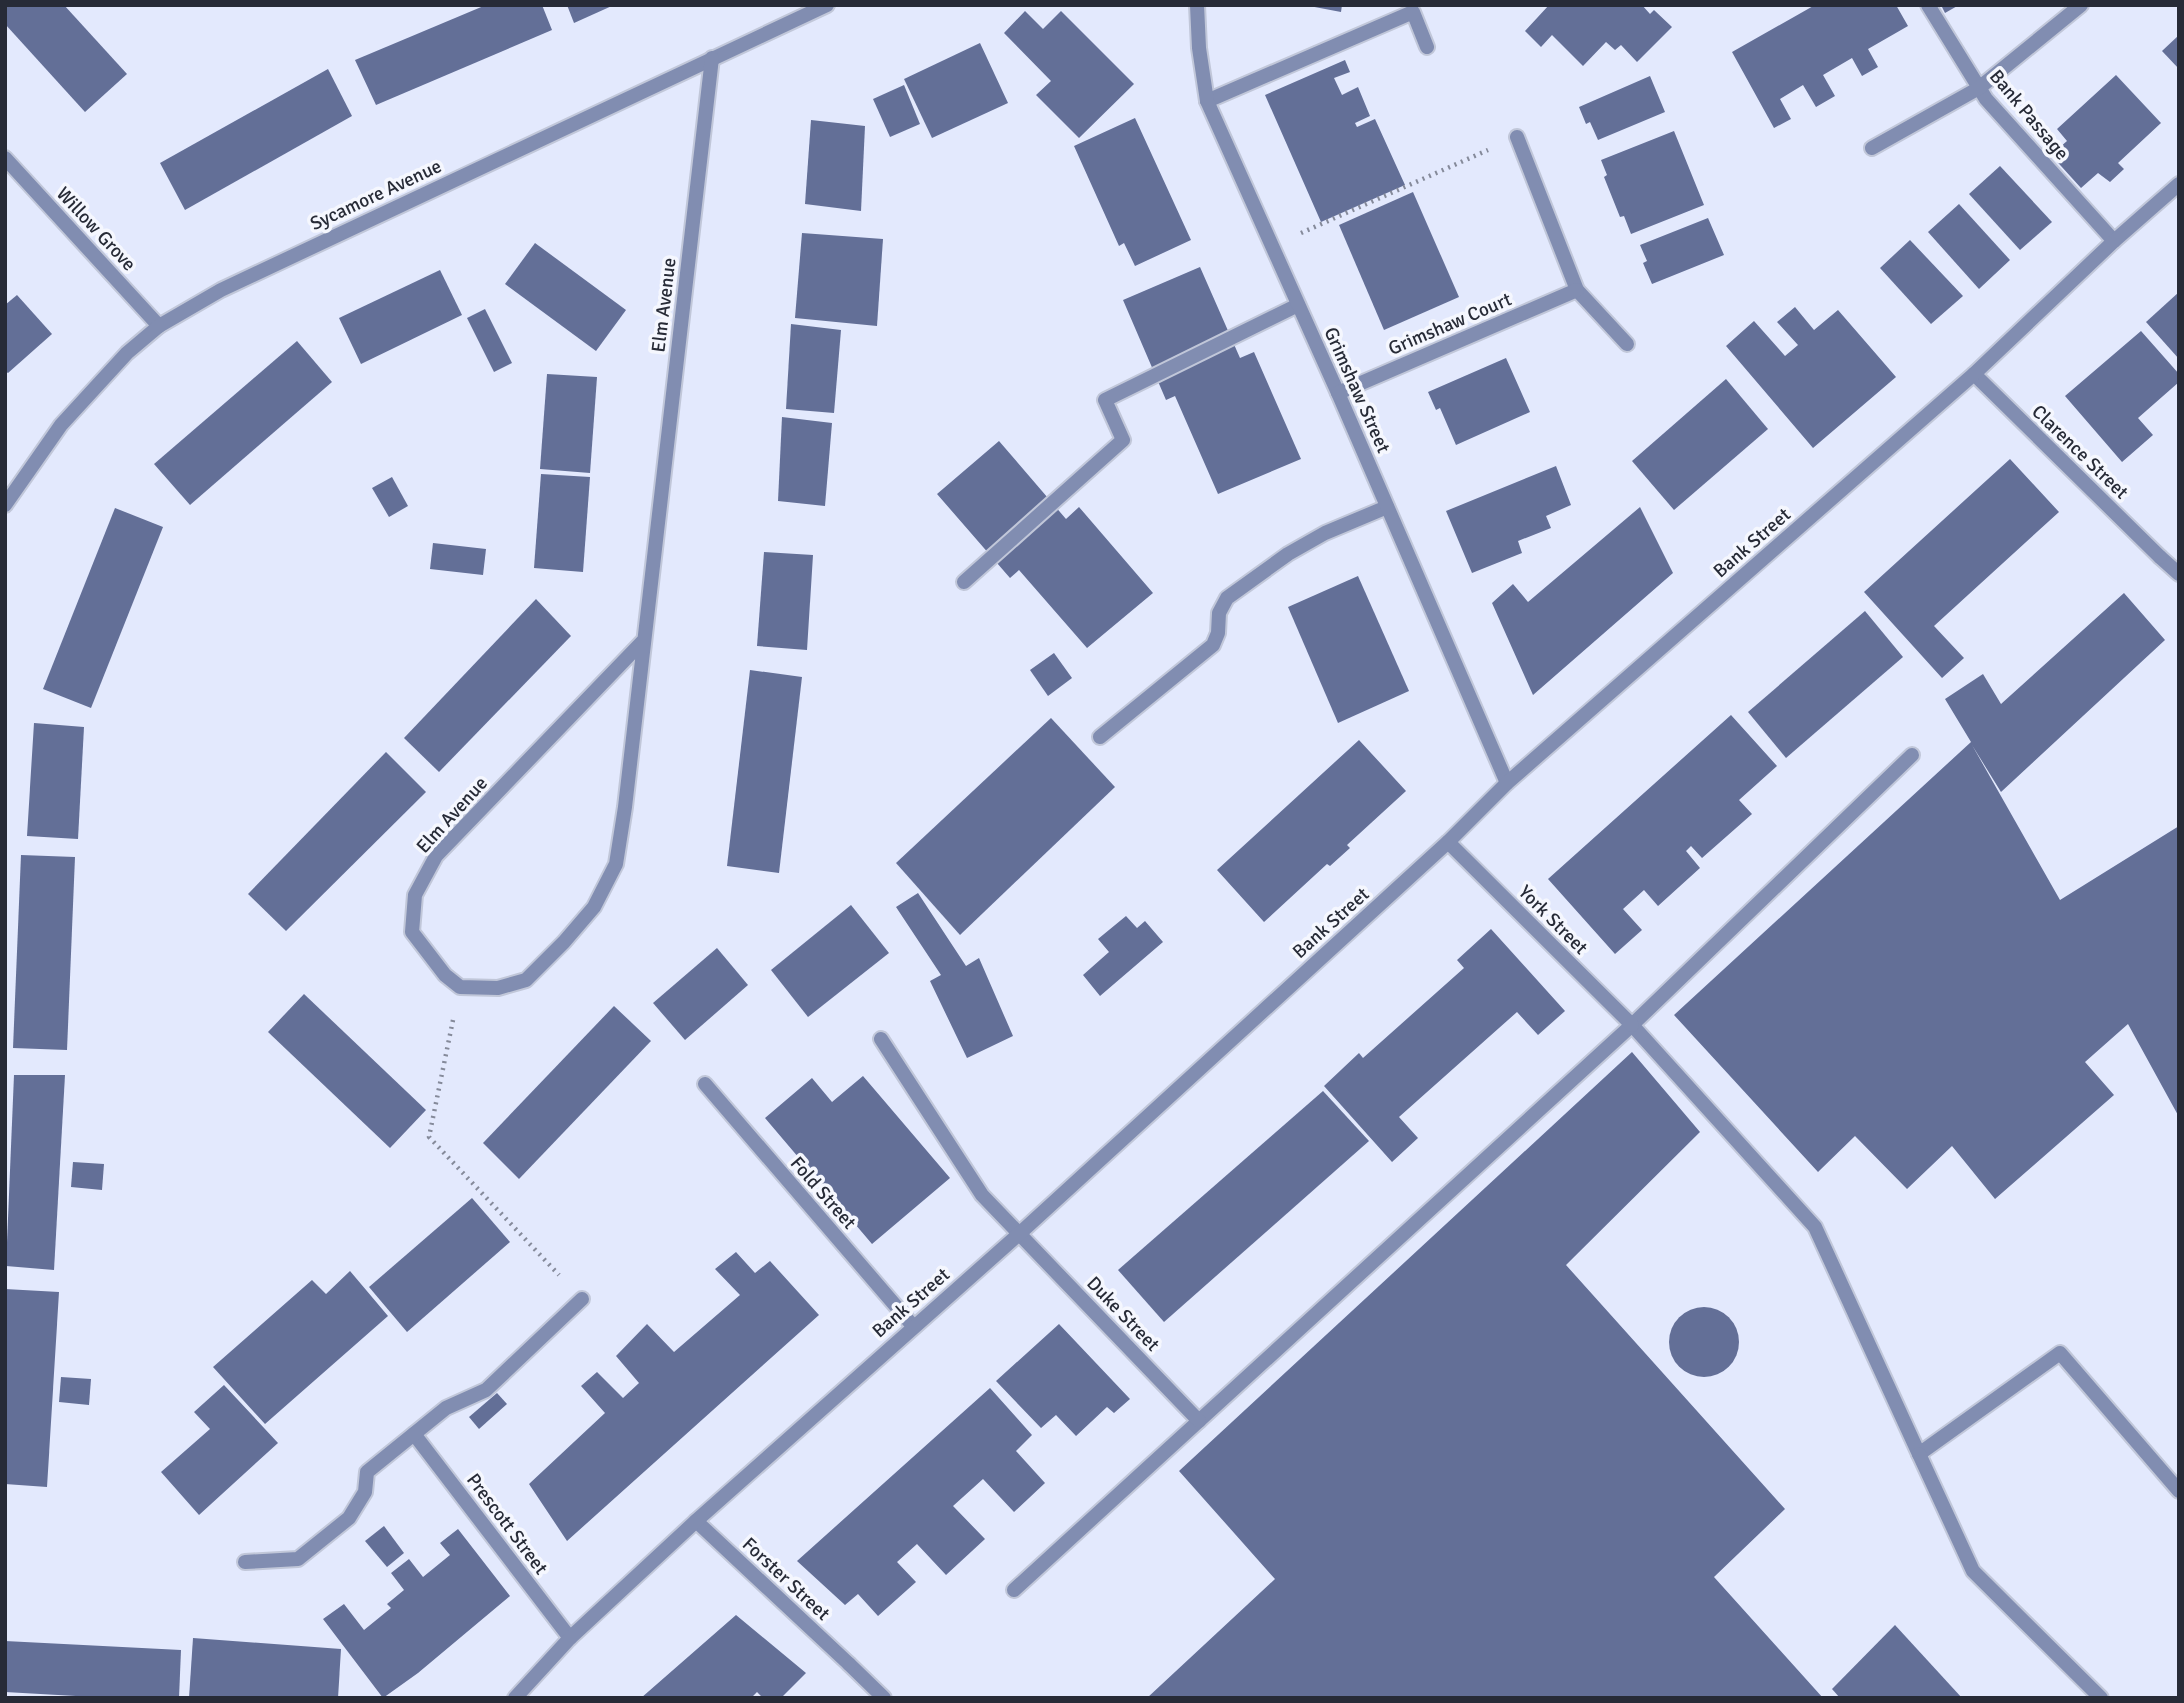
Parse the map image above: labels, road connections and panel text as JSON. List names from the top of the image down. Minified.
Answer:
{"streets":{"street":["Bank Passage","Sycamore Avenue","Willow Grove","Elm Avenue","Grimshaw Court","Grimshaw Street","Clarence Street","Bank Street","York Street","Fold Street","Duke Street","Prescott Street","Forster Street"]},"crossings":[["Bank Passage","Bank Street"],["Sycamore Avenue","Willow Grove"],["Sycamore Avenue","Elm Avenue"],["Grimshaw Court","Grimshaw Street"],["Grimshaw Street","Bank Street"],["Clarence Street","Bank Street"],["Bank Street","York Street"],["Bank Street","Fold Street"],["Bank Street","Duke Street"],["Bank Street","Prescott Street"],["Bank Street","Forster Street"]]}
